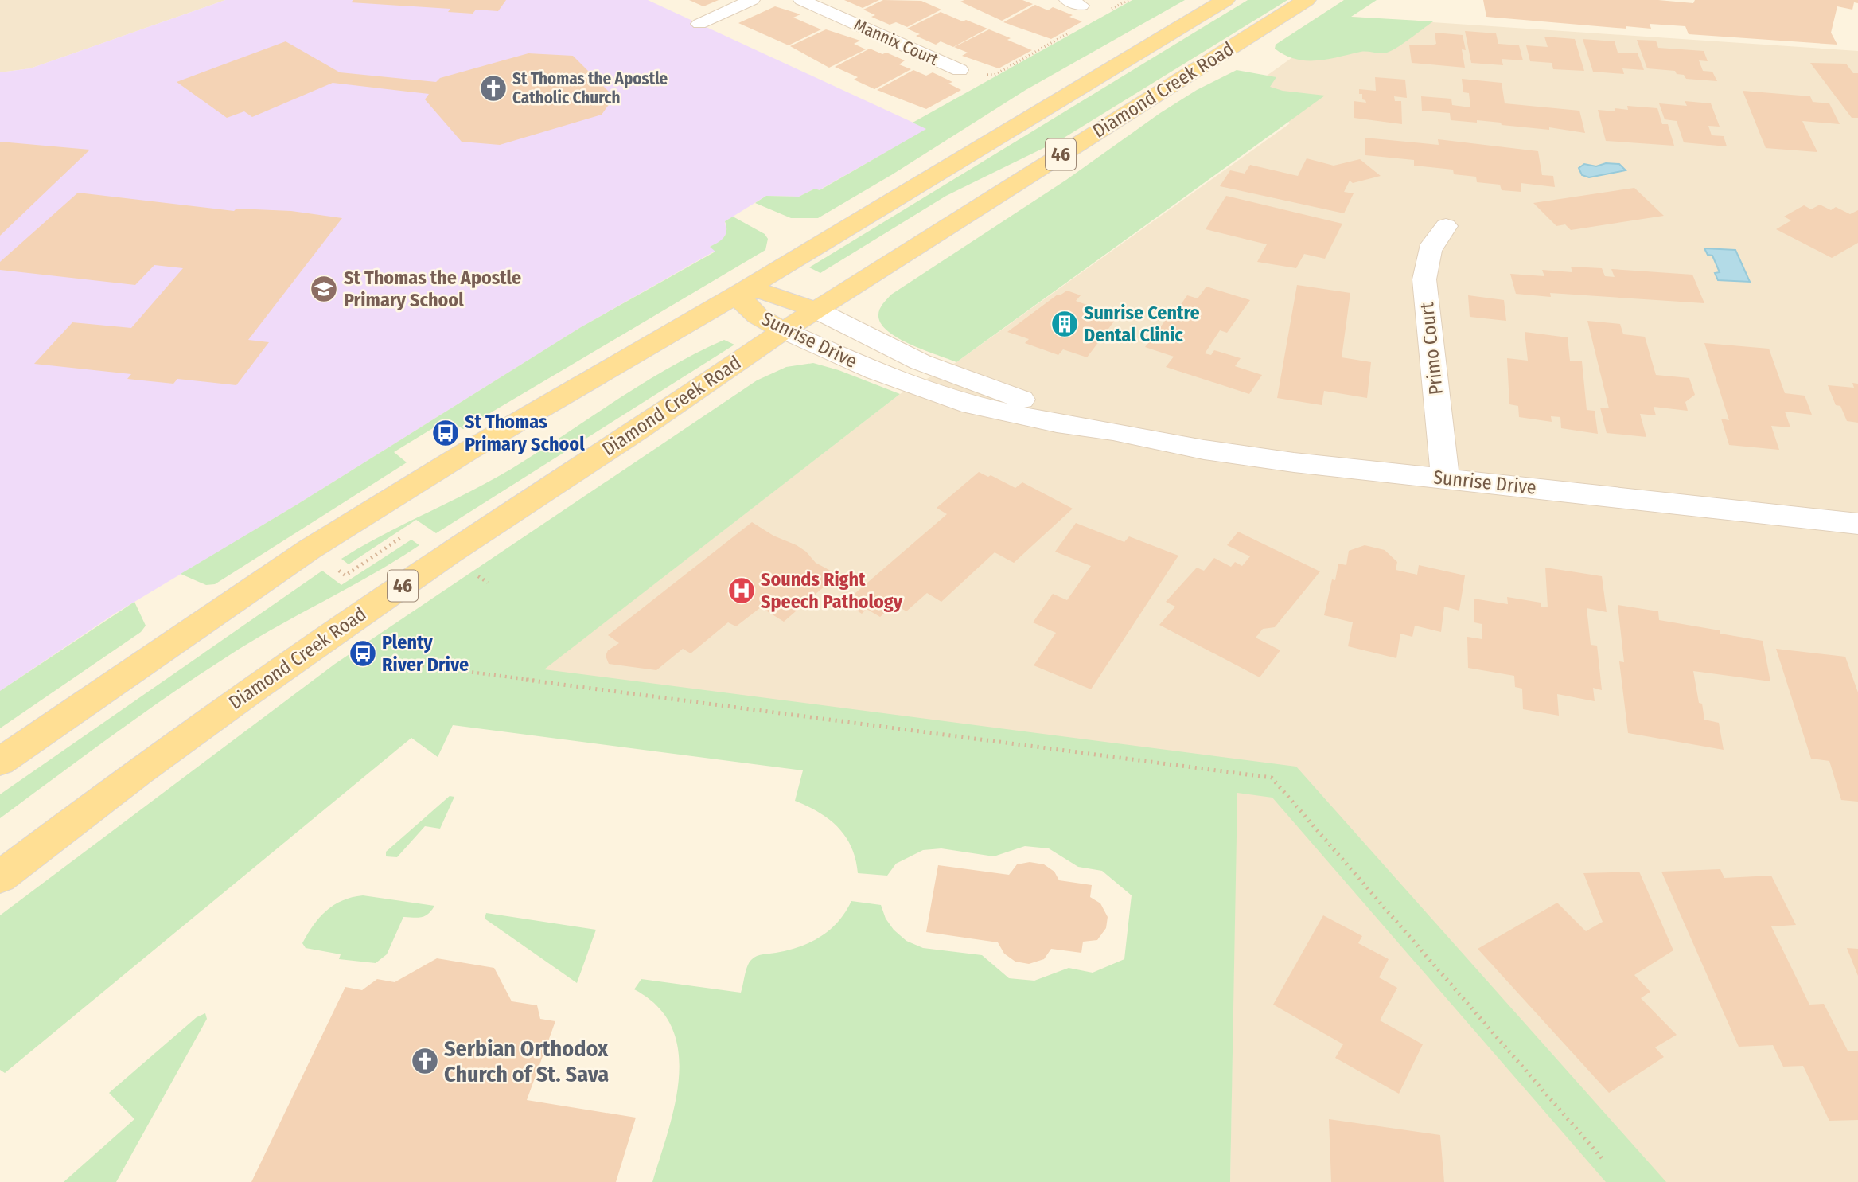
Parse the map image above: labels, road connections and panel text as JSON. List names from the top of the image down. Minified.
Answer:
{"streets":{"main road":["Diamond Creek Road","46","Sunrise Drive"],"street":["Primo Court"],"lane":["Mannix Court"]},"crossings":[["Diamond Creek Road","Sunrise Drive"],["46","Sunrise Drive"],["Sunrise Drive","Primo Court"]],"places":{"church":["St Thomas the Apostle Catholic Church","Serbian Orthodox Church of St. Sava"],"school or university":["St Thomas the Apostle Primary School"],"building":["Sunrise Centre Dental Clinic"],"bus stop":["St Thomas Primary School","Plenty River Drive"],"hospital":["Sounds Right Speech Pathology"]}}
